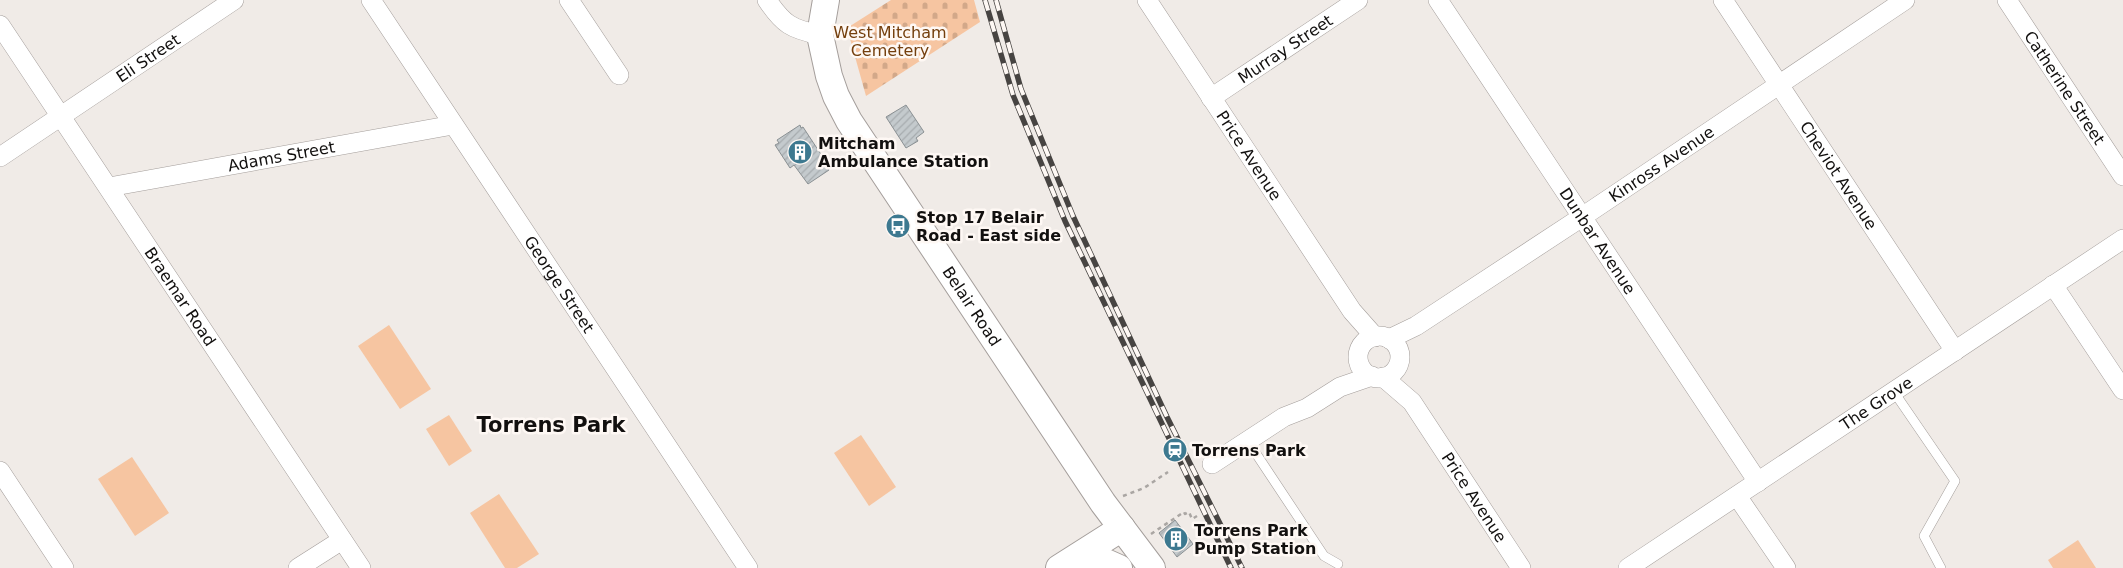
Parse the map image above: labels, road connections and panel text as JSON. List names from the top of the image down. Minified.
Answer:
{"streets":{"main road":["Belair Road"],"street":["Murray Street","Eli Street","Catherine Street","Adams Street","Price Avenue","Kinross Avenue","Cheviot Avenue","Dunbar Avenue","George Street","Braemar Road","The Grove"]},"crossings":[["Murray Street","Price Avenue"],["Eli Street","Braemar Road"],["Adams Street","George Street"],["Adams Street","Braemar Road"],["Price Avenue","Kinross Avenue"],["Kinross Avenue","Cheviot Avenue"],["Kinross Avenue","Dunbar Avenue"],["Cheviot Avenue","The Grove"],["Dunbar Avenue","The Grove"]],"districts":["Torrens Park"],"parks":["West Mitcham Cemetery"],"places":{"building":["Mitcham Ambulance Station","Torrens Park Pump Station"],"bus stop":["Stop 17 Belair Road - East side"],"station":["Torrens Park"]}}
